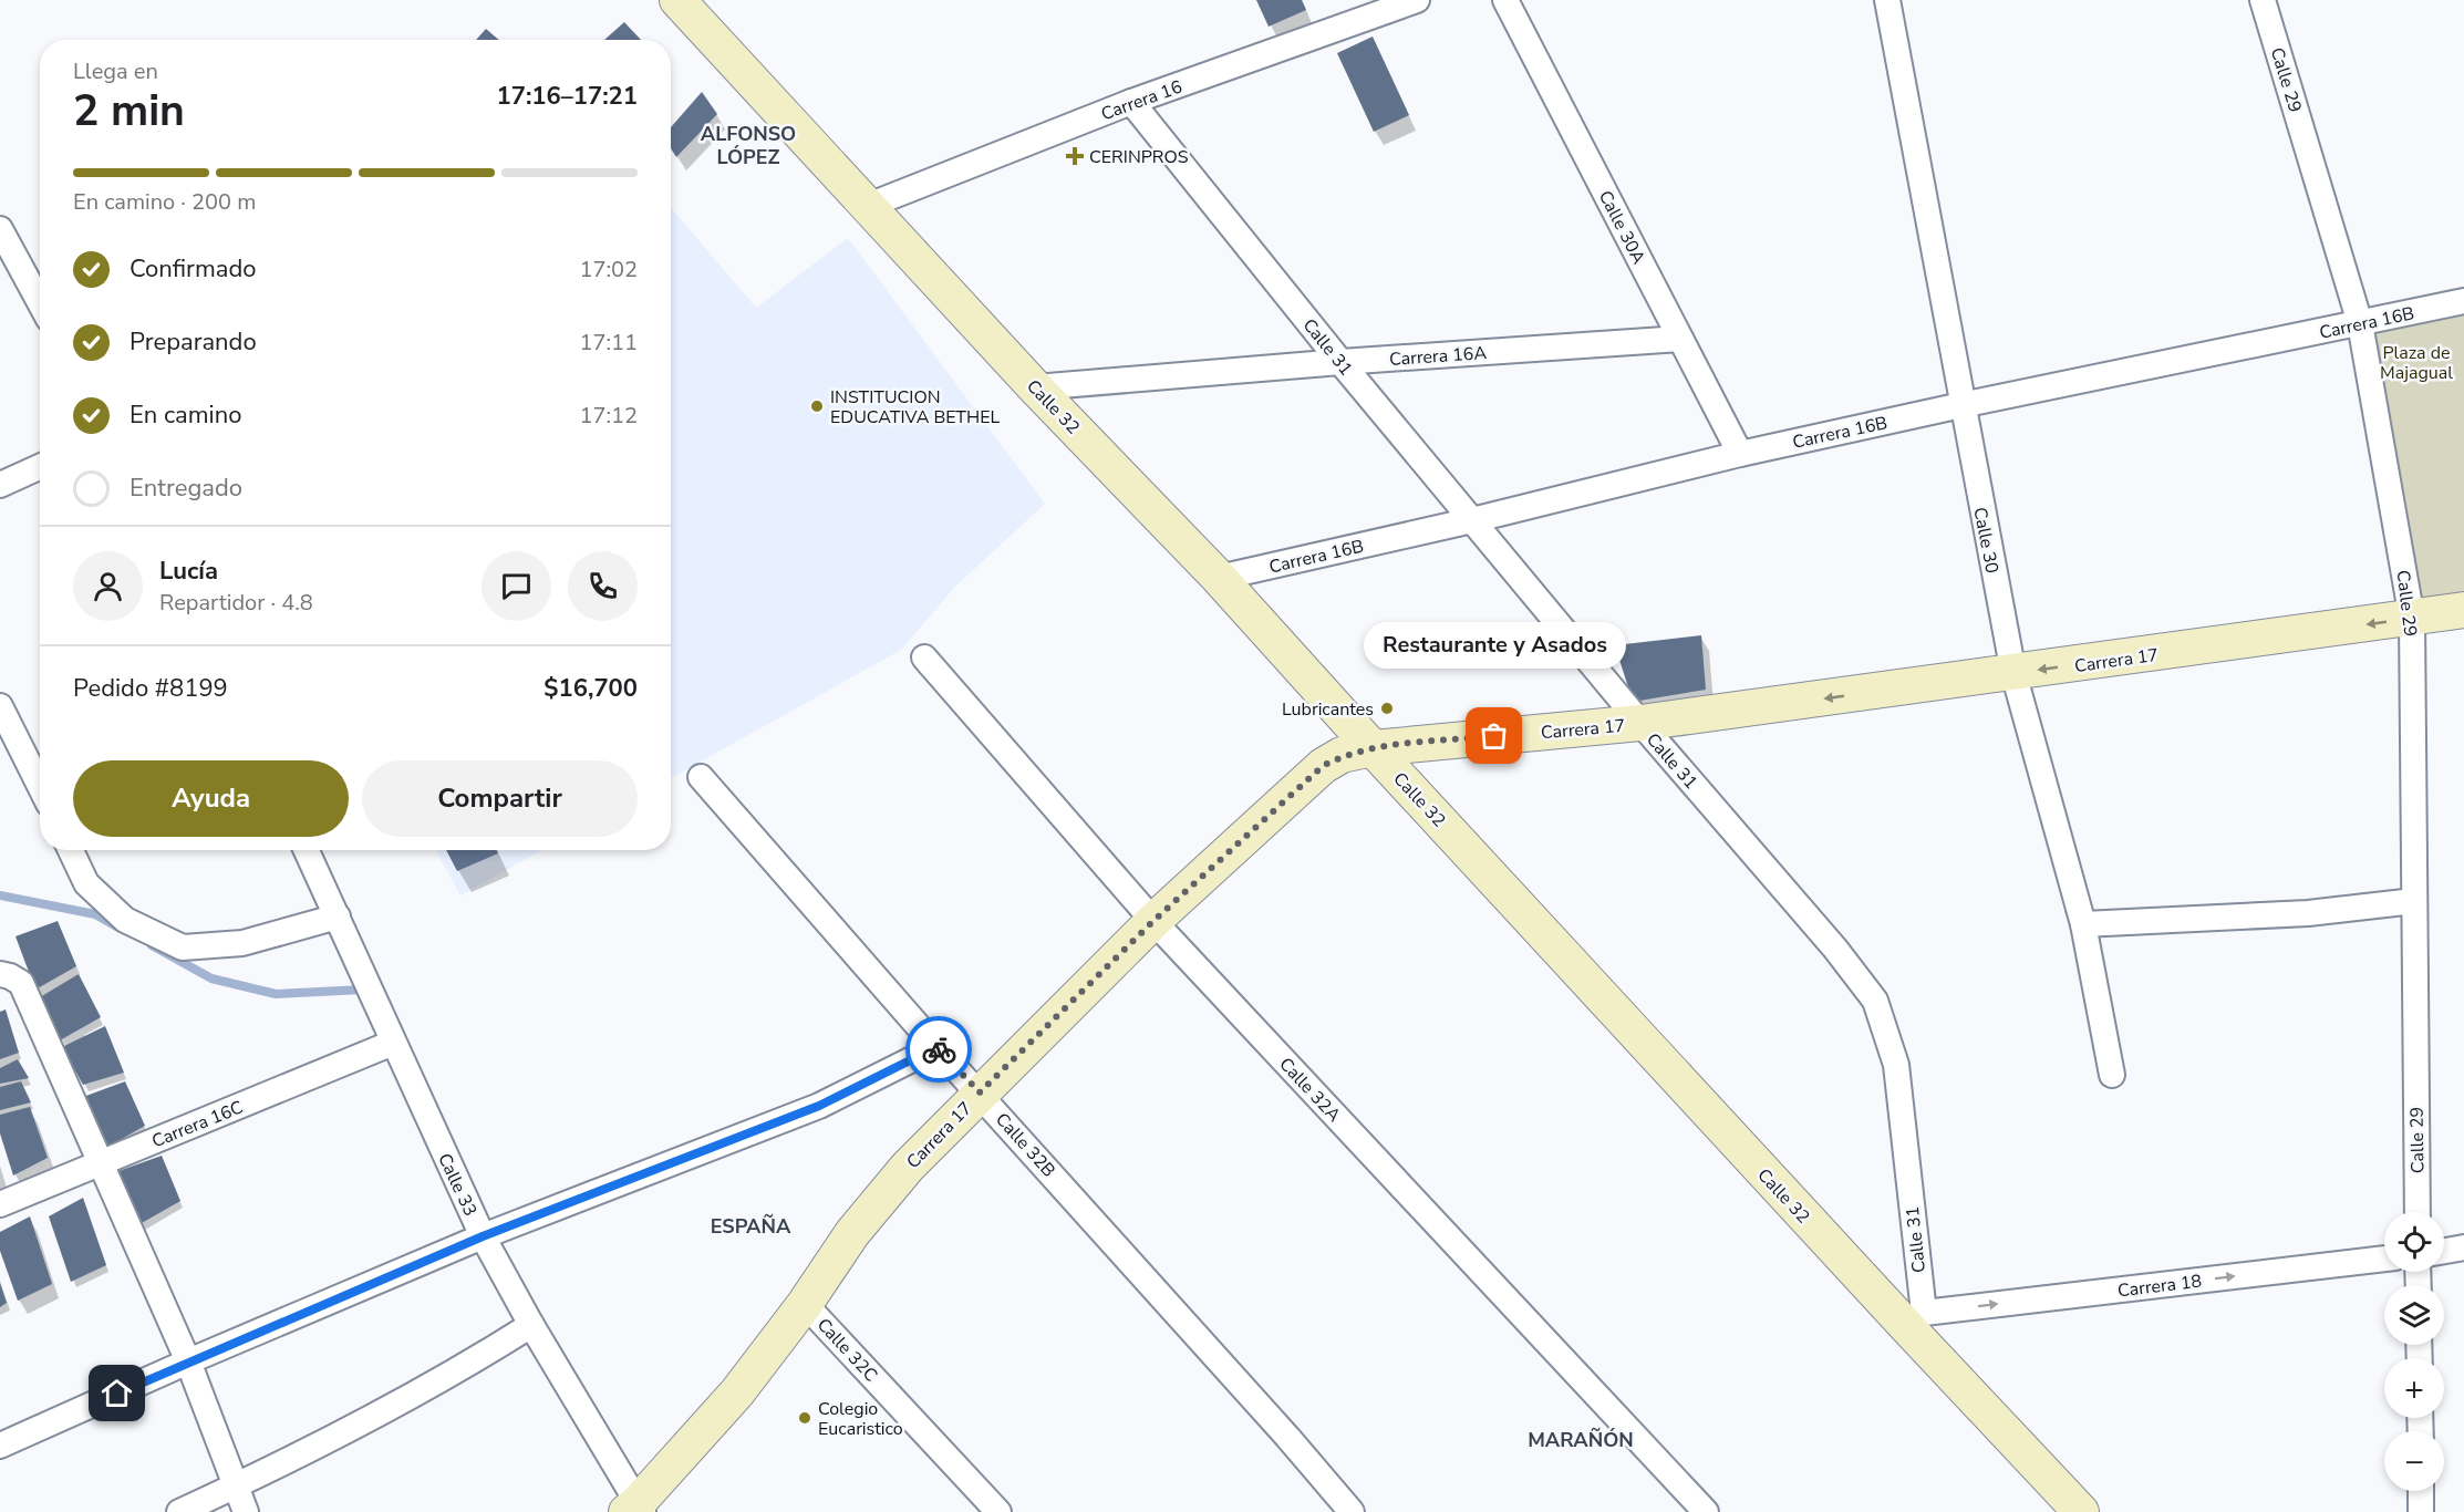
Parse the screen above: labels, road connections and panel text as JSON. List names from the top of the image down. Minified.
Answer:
{"streets":{"main road":["Calle 32","Carrera 17"],"street":["Calle 29","Carrera 16","Calle 30A","Carrera 16B","Calle 31","Carrera 16A","Calle 30","Calle 32A","Carrera 16C","Calle 32B","Calle 33","Carrera 18","Calle 32C"]},"crossings":[["Calle 29","Carrera 16B"],["Calle 29","Carrera 17"],["Carrera 16","Calle 31"],["Carrera 16","Calle 32"],["Calle 30A","Carrera 16B"],["Calle 30A","Carrera 16A"],["Carrera 16B","Calle 31"],["Carrera 16B","Calle 32"],["Carrera 16B","Calle 30"],["Calle 31","Carrera 16A"],["Calle 31","Calle 32"],["Calle 31","Carrera 17"],["Calle 31","Carrera 18"],["Carrera 16A","Calle 32"],["Calle 32","Carrera 17"],["Calle 32","Carrera 18"],["Calle 30","Carrera 17"],["Carrera 17","Calle 32A"],["Carrera 17","Calle 32B"],["Carrera 17","Calle 33"],["Carrera 17","Calle 32C"],["Carrera 16C","Calle 33"]],"one_way":["Carrera 17","Carrera 18"],"districts":["ALFONSO LÓPEZ","ESPAÑA","MARAÑÓN"],"parks":["Plaza de Majagual"],"places":{"health":["CERINPROS"],"other":["INSTITUCION EDUCATIVA BETHEL","Lubricantes","Restaurante y Asados","Colegio Eucaristico"]},"page":{"heading":["2 min","Llega en","17:16–17:21"],"panel":["Lucía","Repartidor · 4.8","Pedido #8199","$16,700"],"bar":"En camino · 200 m","list":[["Confirmado","17:02"],["Preparando","17:11"],["En camino","17:12"],"Entregado"],"bubble":"Restaurante y Asados","buttons":["Ayuda","Compartir"],"map_buttons":["+","−"]}}
